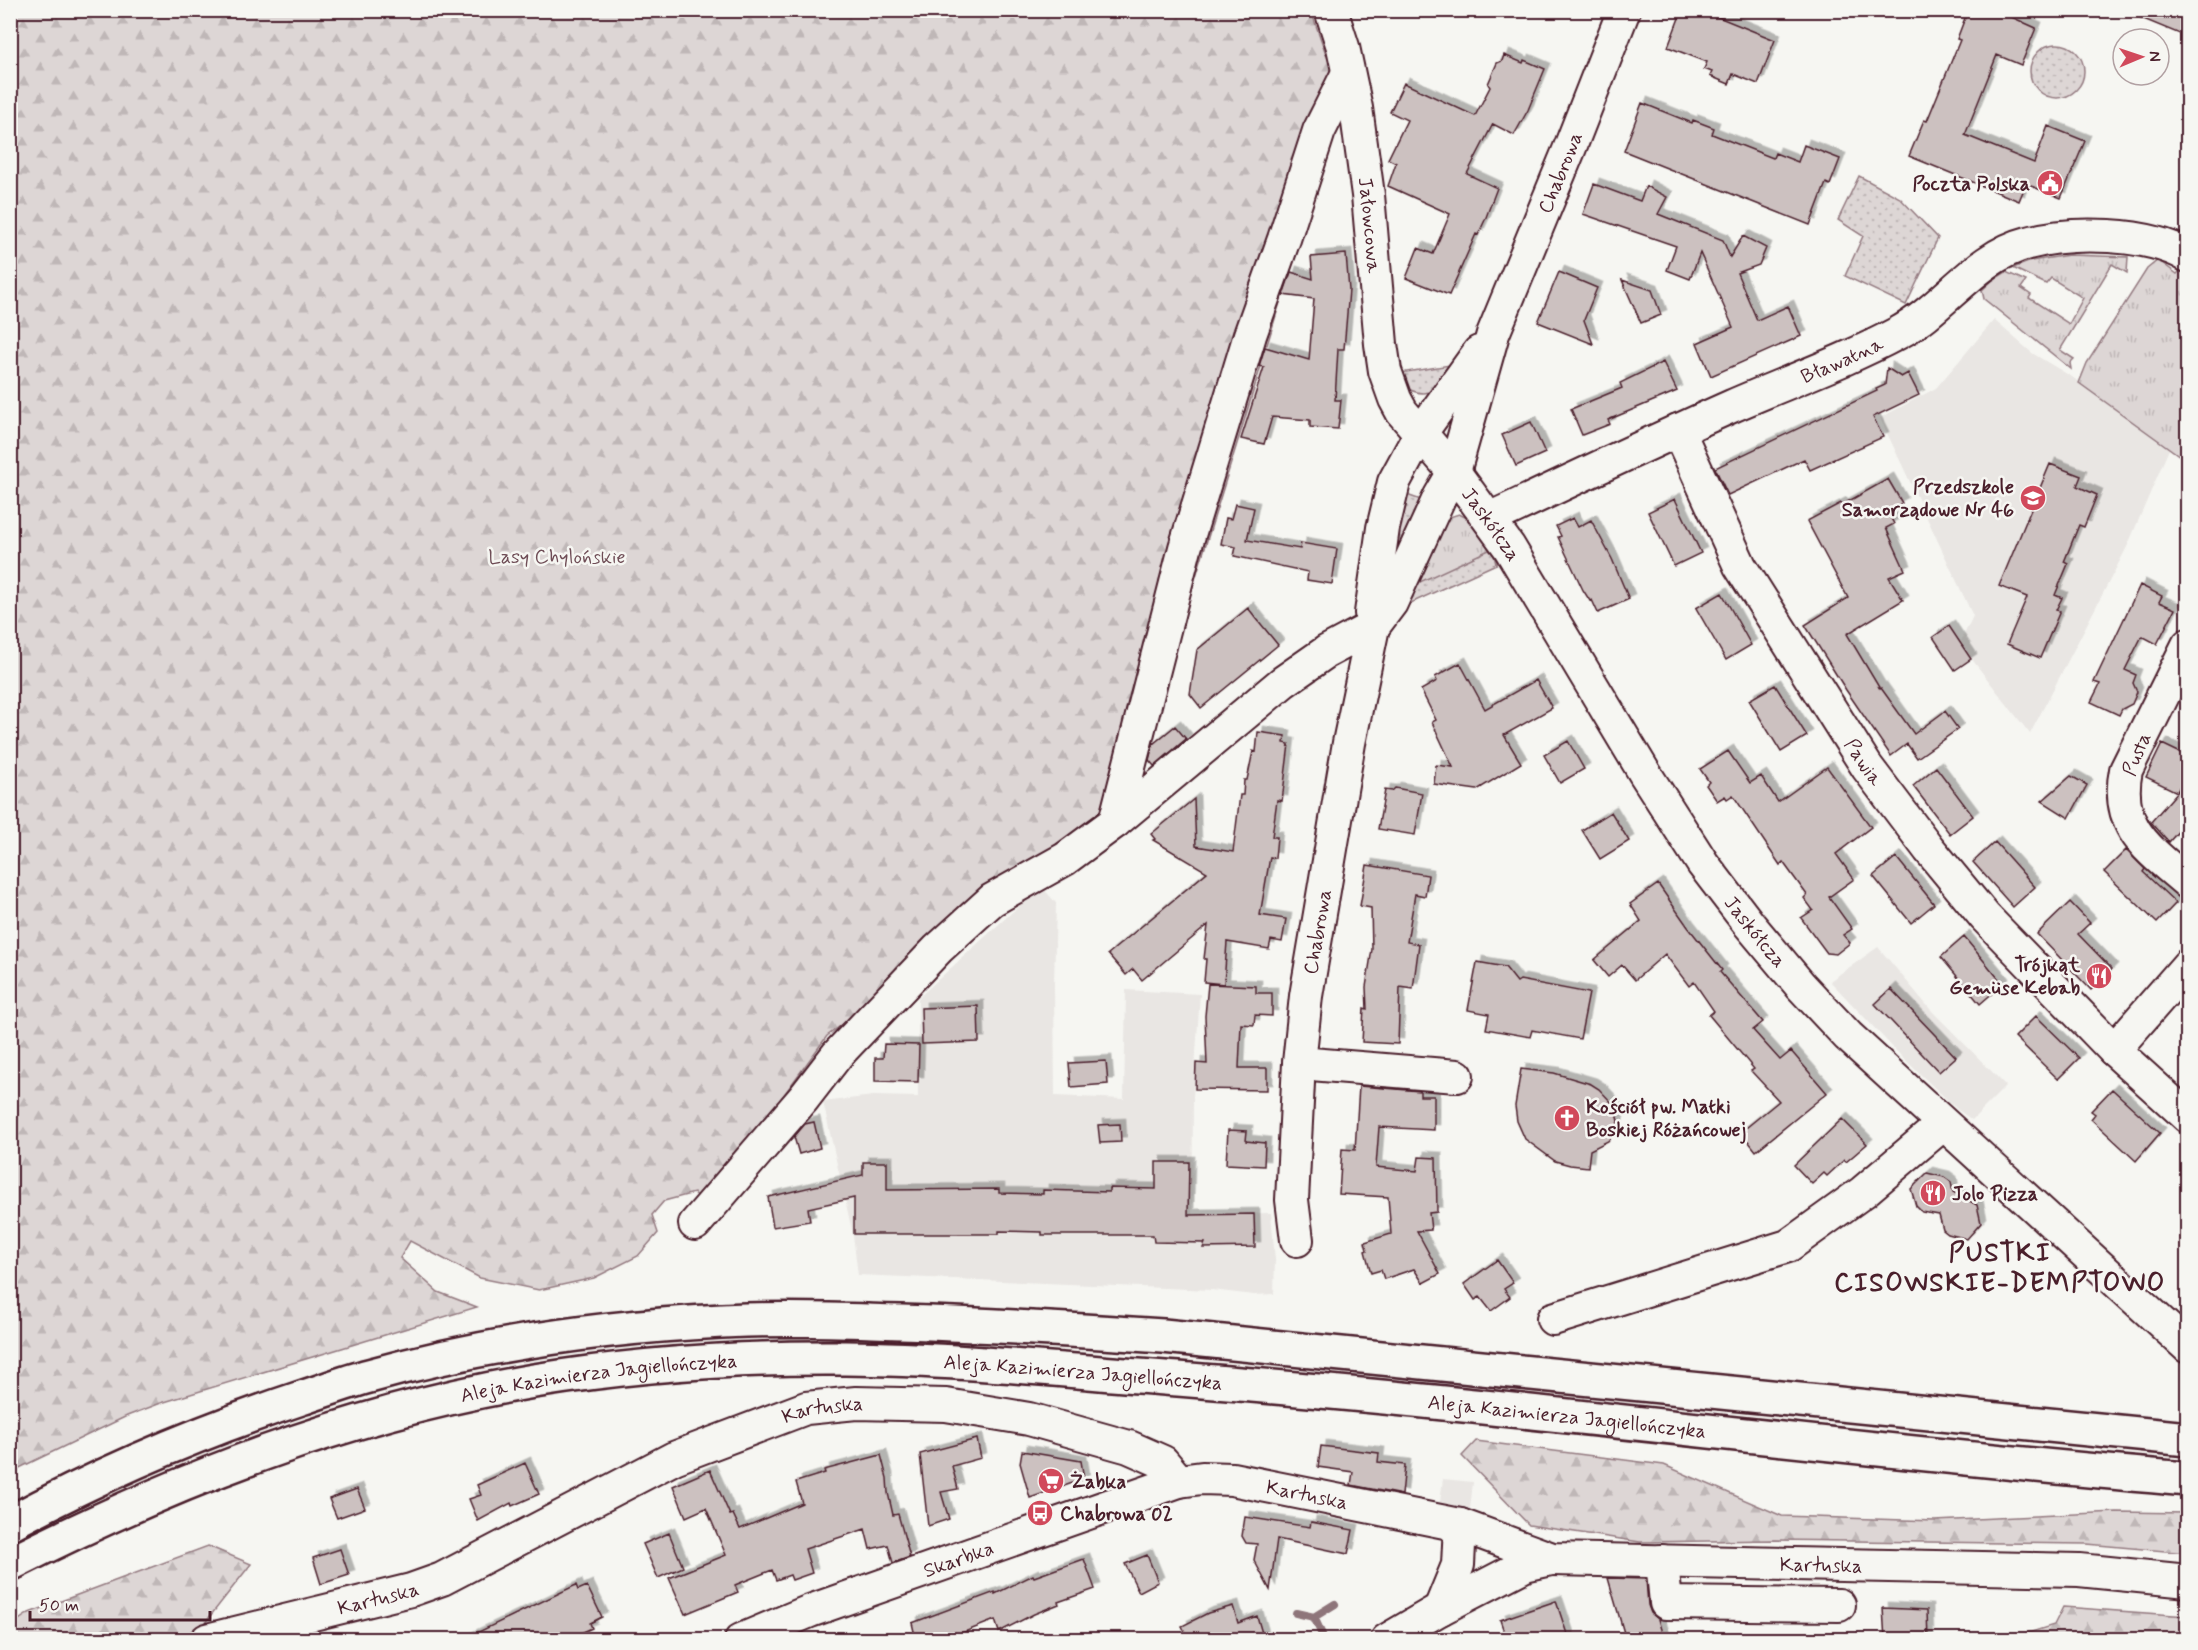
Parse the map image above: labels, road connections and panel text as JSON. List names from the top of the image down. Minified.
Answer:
{"streets":{"highway":["Aleja Kazimierza Jagiellończyka"],"street":["Chabrowa","Jałowcowa","Bławatna","Jaskółcza","Pusta","Pawia","Kartuska","Skarbka"]},"crossings":[["Chabrowa","Jałowcowa"],["Chabrowa","Jaskółcza"],["Jałowcowa","Jaskółcza"],["Bławatna","Jaskółcza"],["Bławatna","Pawia"],["Kartuska","Skarbka"]],"districts":["PUSTKI CISOWSKIE-DEMPTOWO"],"parks":["Lasy Chylońskie"],"places":{"public building":["Poczta Polska"],"school or university":["Przedszkole Samorządowe Nr 46"],"restaurant":["Trójkąt Gemüse Kebab","Jolo Pizza"],"church":["Kościół pw. Matki Boskiej Różańcowej"],"supermarket":["Żabka"],"bus stop":["Chabrowa 02"]},"scale_bar":"50 m","north":"right"}
